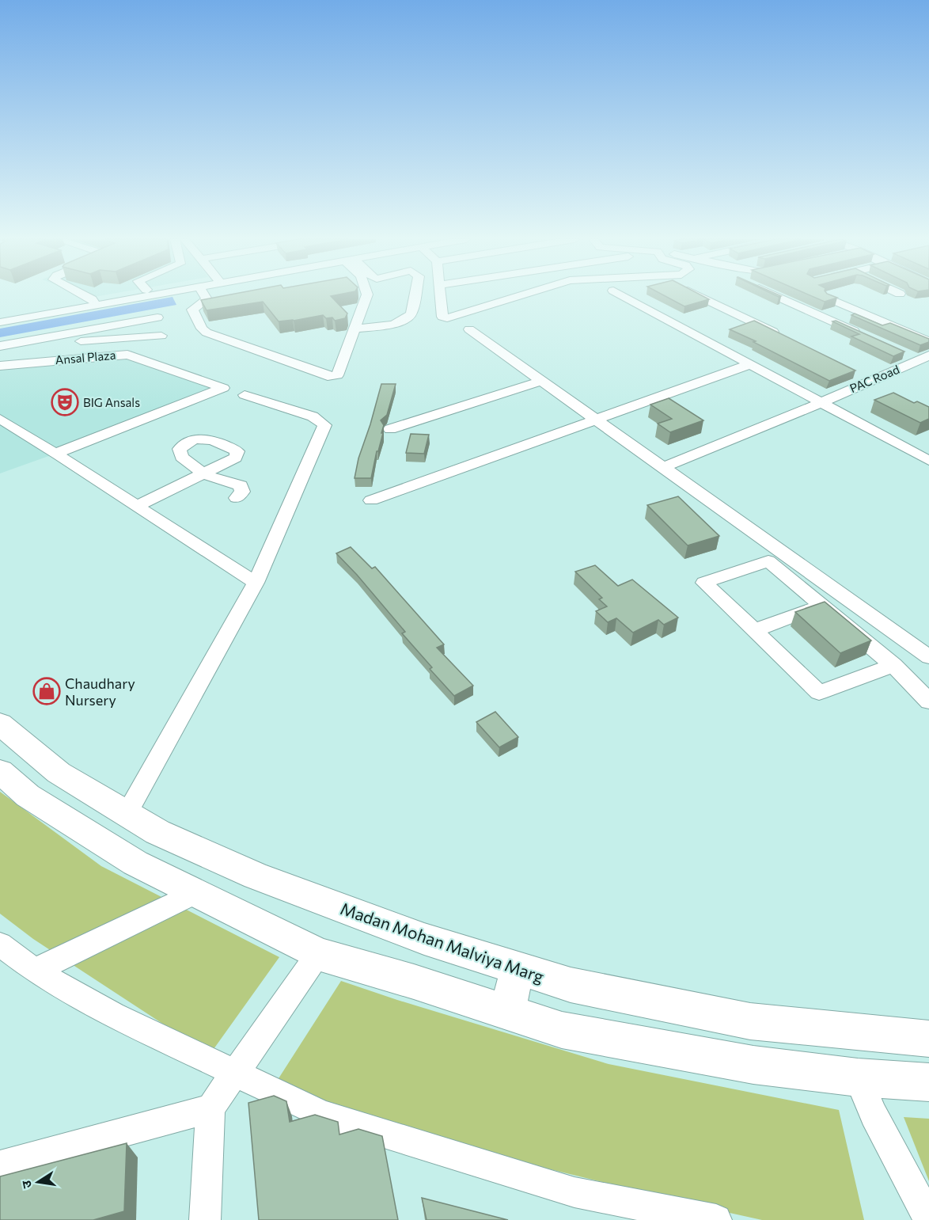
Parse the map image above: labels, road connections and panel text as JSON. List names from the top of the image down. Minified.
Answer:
{"streets":{"main road":["Madan Mohan Malviya Marg"],"street":["Ansal Plaza","PAC Road"]},"places":{"theatre":["BIG Ansals"],"shop":["Chaudhary Nursery"]},"north":"left"}
